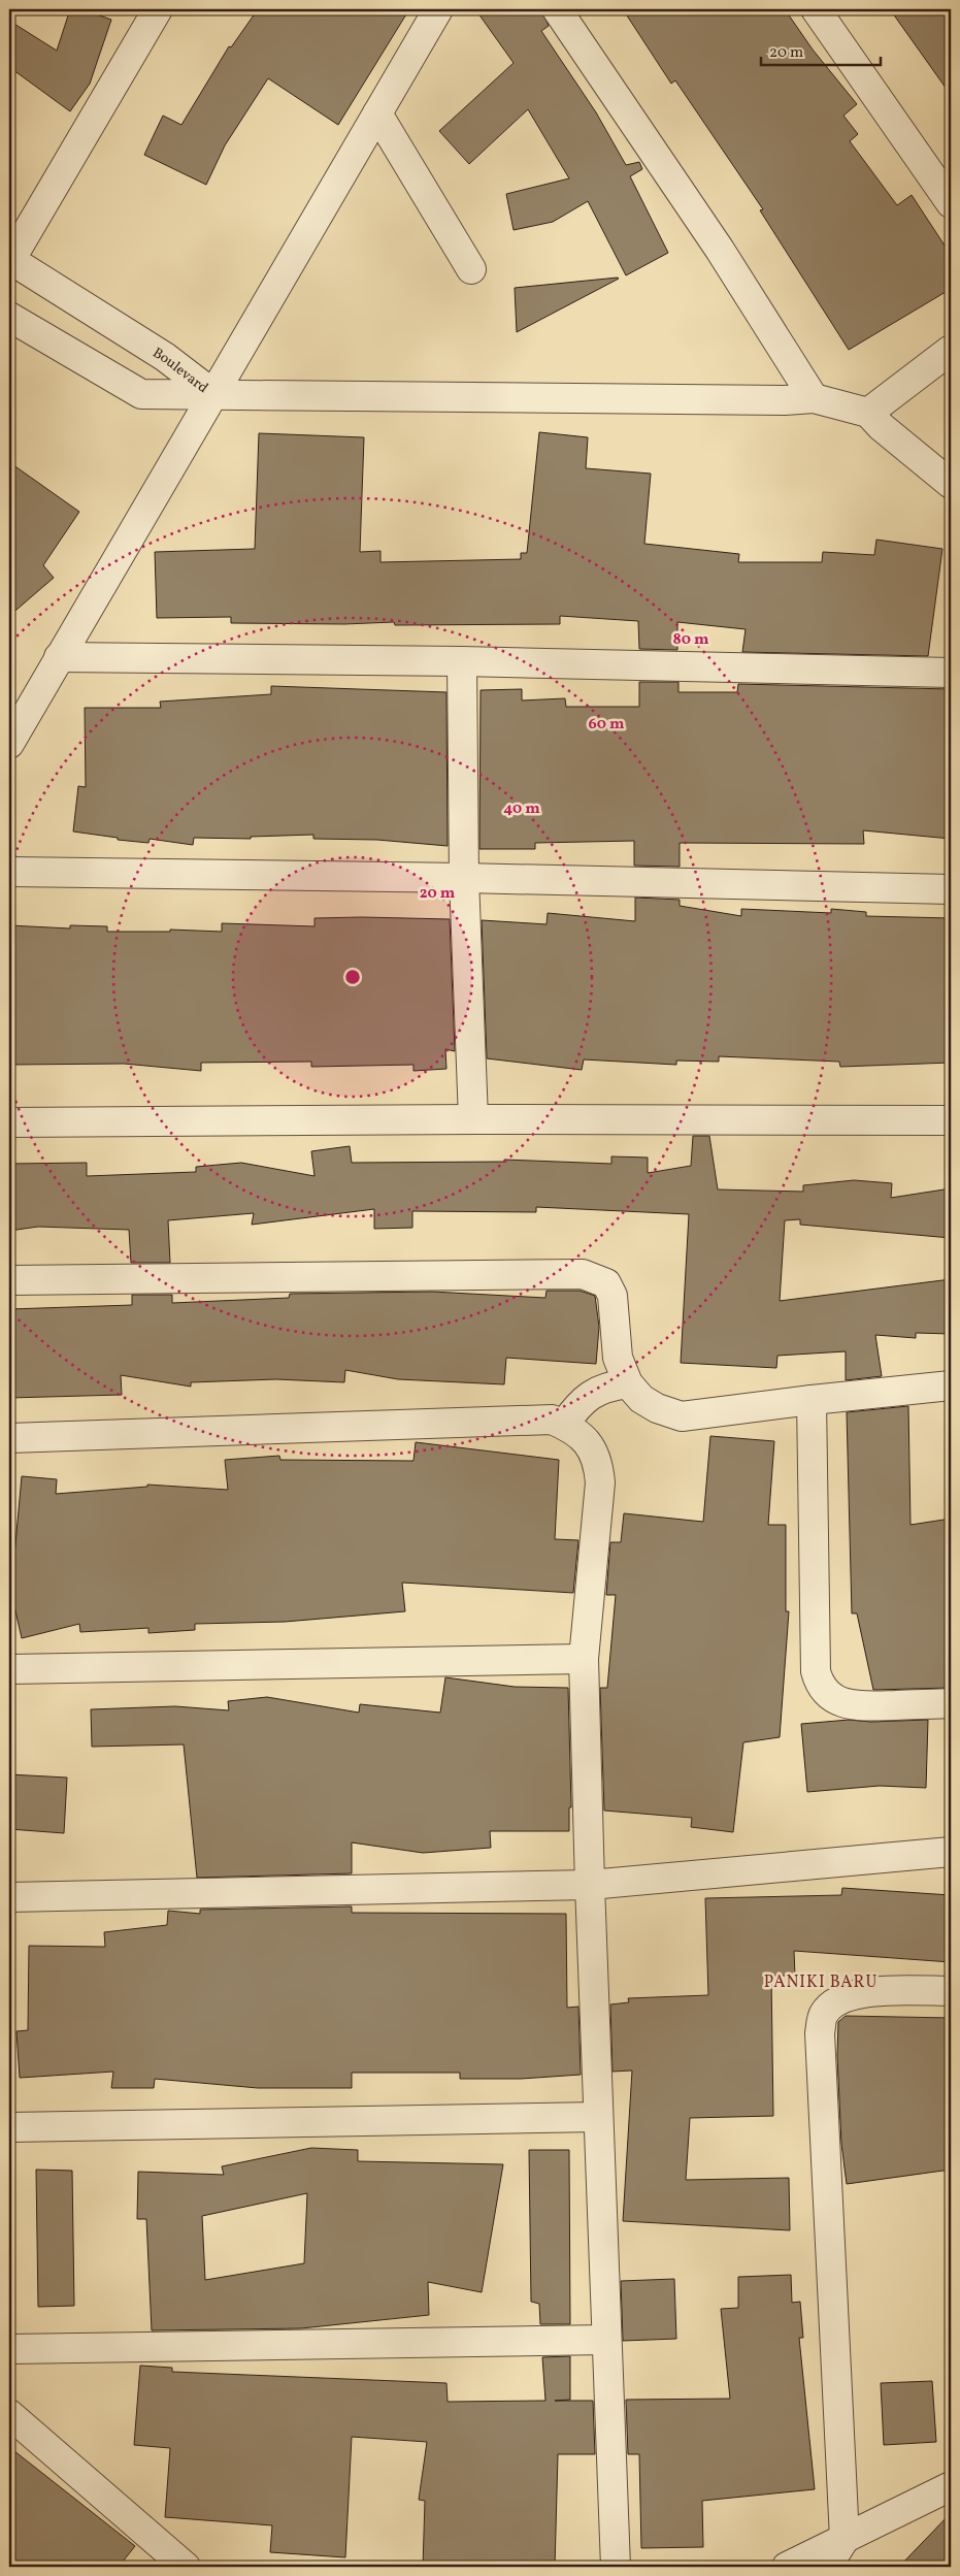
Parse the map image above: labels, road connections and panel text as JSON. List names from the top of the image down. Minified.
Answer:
{"streets":{"street":["Boulevard"]},"districts":["PANIKI BARU"],"scale_bar":"20 m","rings":["80 m","60 m","40 m","20 m"]}
